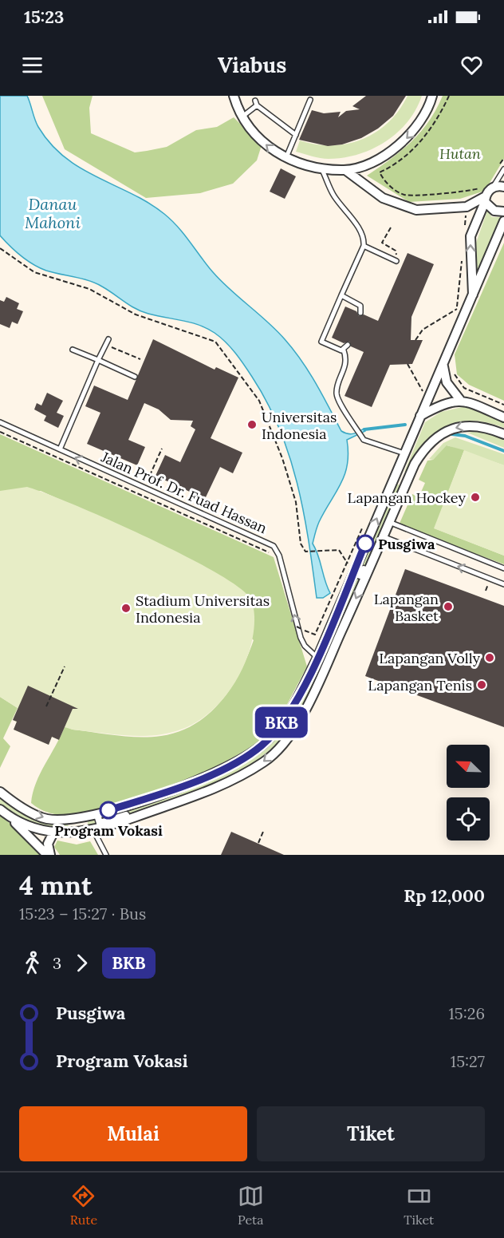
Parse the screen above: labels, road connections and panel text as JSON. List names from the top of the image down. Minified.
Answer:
{"streets":{"lane":["Jalan Prof. Dr. Fuad Hassan"]},"one_way":["Jalan Prof. Dr. Fuad Hassan"],"water":["Danau Mahoni"],"parks":["Hutan"],"places":["Universitas Indonesia","Lapangan Hockey","Pusgiwa","Lapangan Basket","Stadium Universitas Indonesia","Lapangan Volly","Lapangan Tenis","Program Vokasi"],"lines":["bus line BKB"],"north":"top left","page":{"status":"15:23","header":"Viabus","on_map":"BKB","heading":["4 mnt","15:23 – 15:27 · Bus","Rp 12,000"],"legs":["3","BKB"],"list":[{"name":"Pusgiwa","value":"15:26"},{"name":"Program Vokasi","value":"15:27"}],"buttons":["Mulai","Tiket"],"tabs":["Rute","Peta","Tiket"]}}
